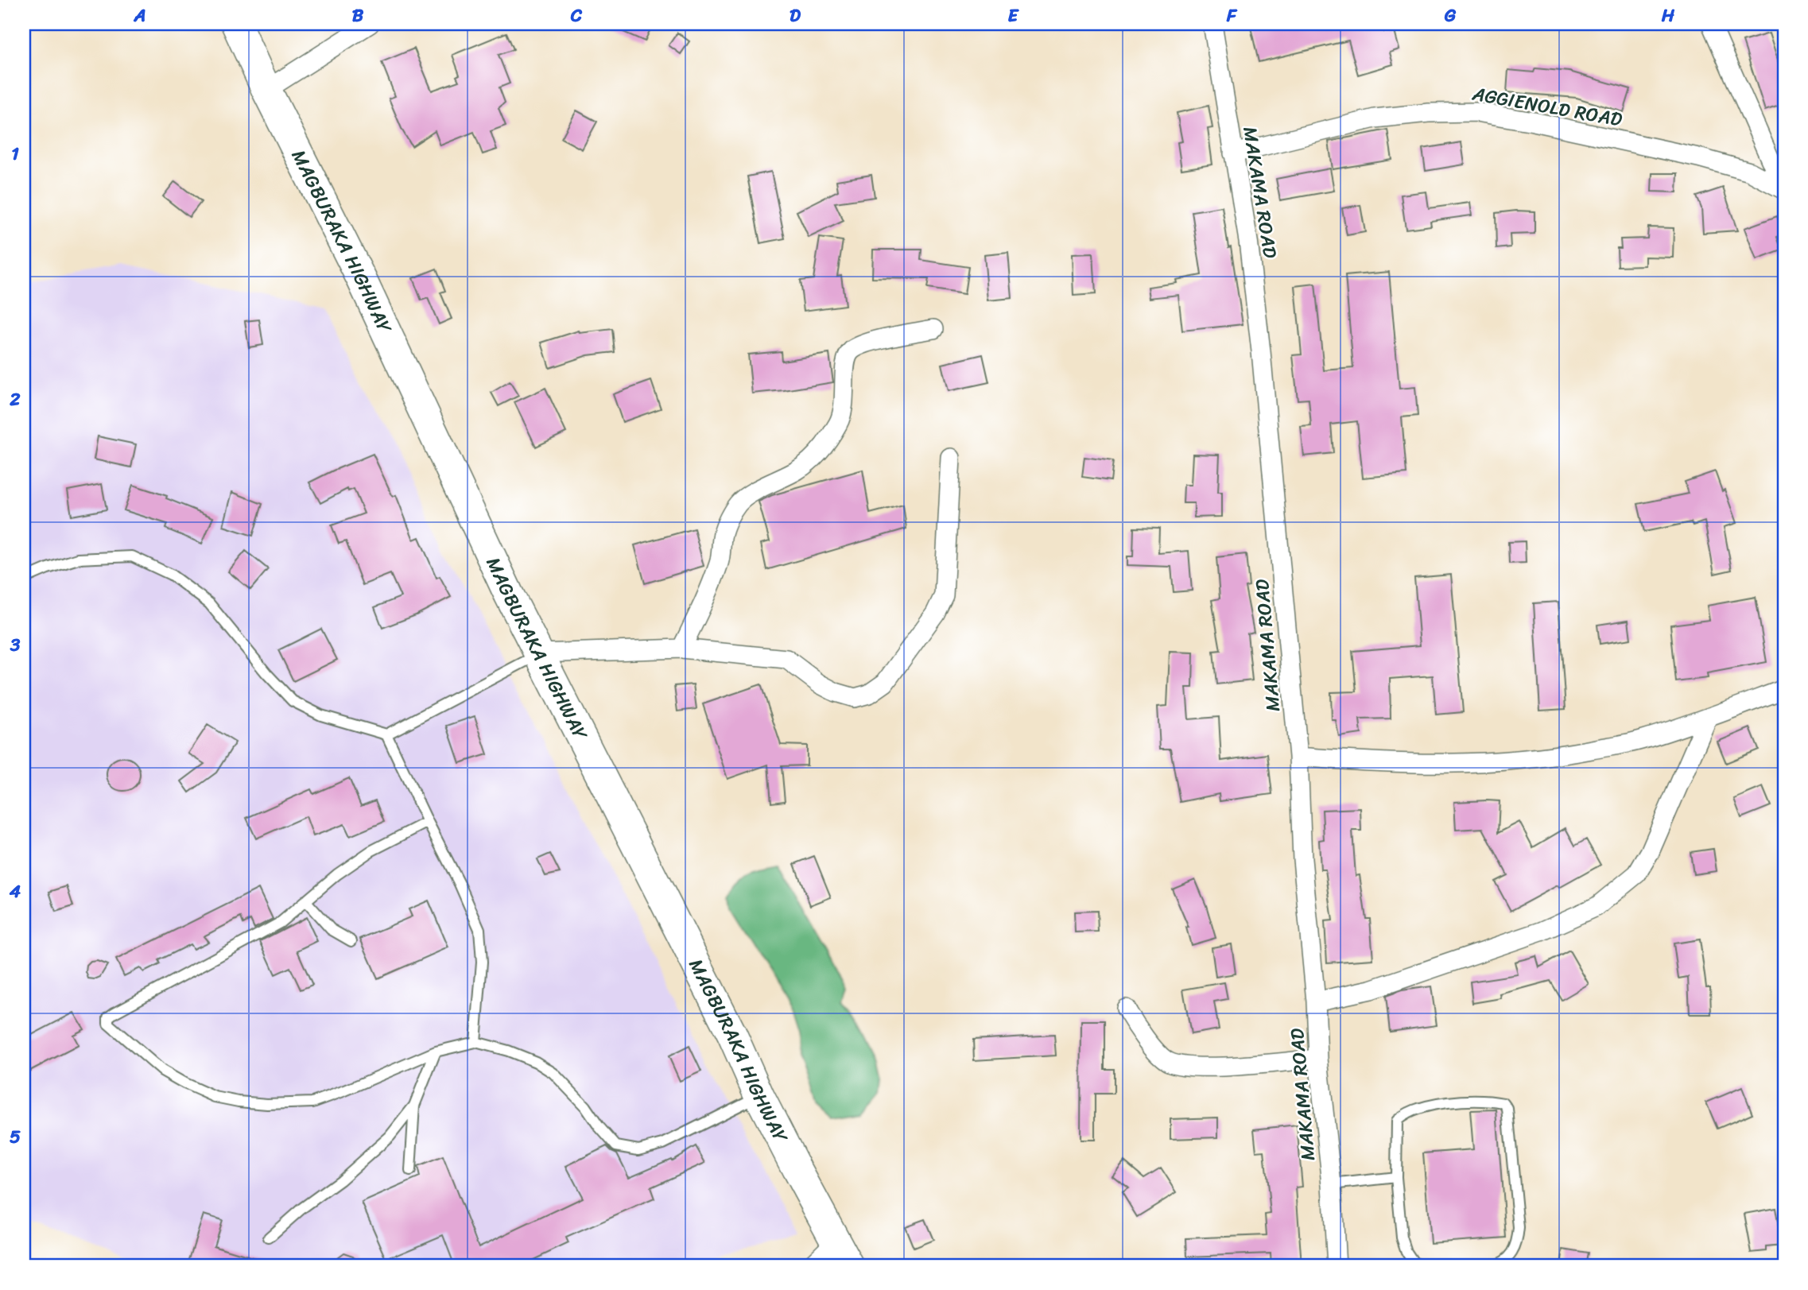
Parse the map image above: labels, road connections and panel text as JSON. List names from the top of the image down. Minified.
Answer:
{"streets":{"main road":["MAGBURAKA HIGHWAY"],"street":["AGGIENOLD ROAD","MAKAMA ROAD"]},"crossings":[["AGGIENOLD ROAD","MAKAMA ROAD"]],"grid":{"columns":["A","B","C","D","E","F","G","H"],"rows":["1","2","3","4","5"]}}
